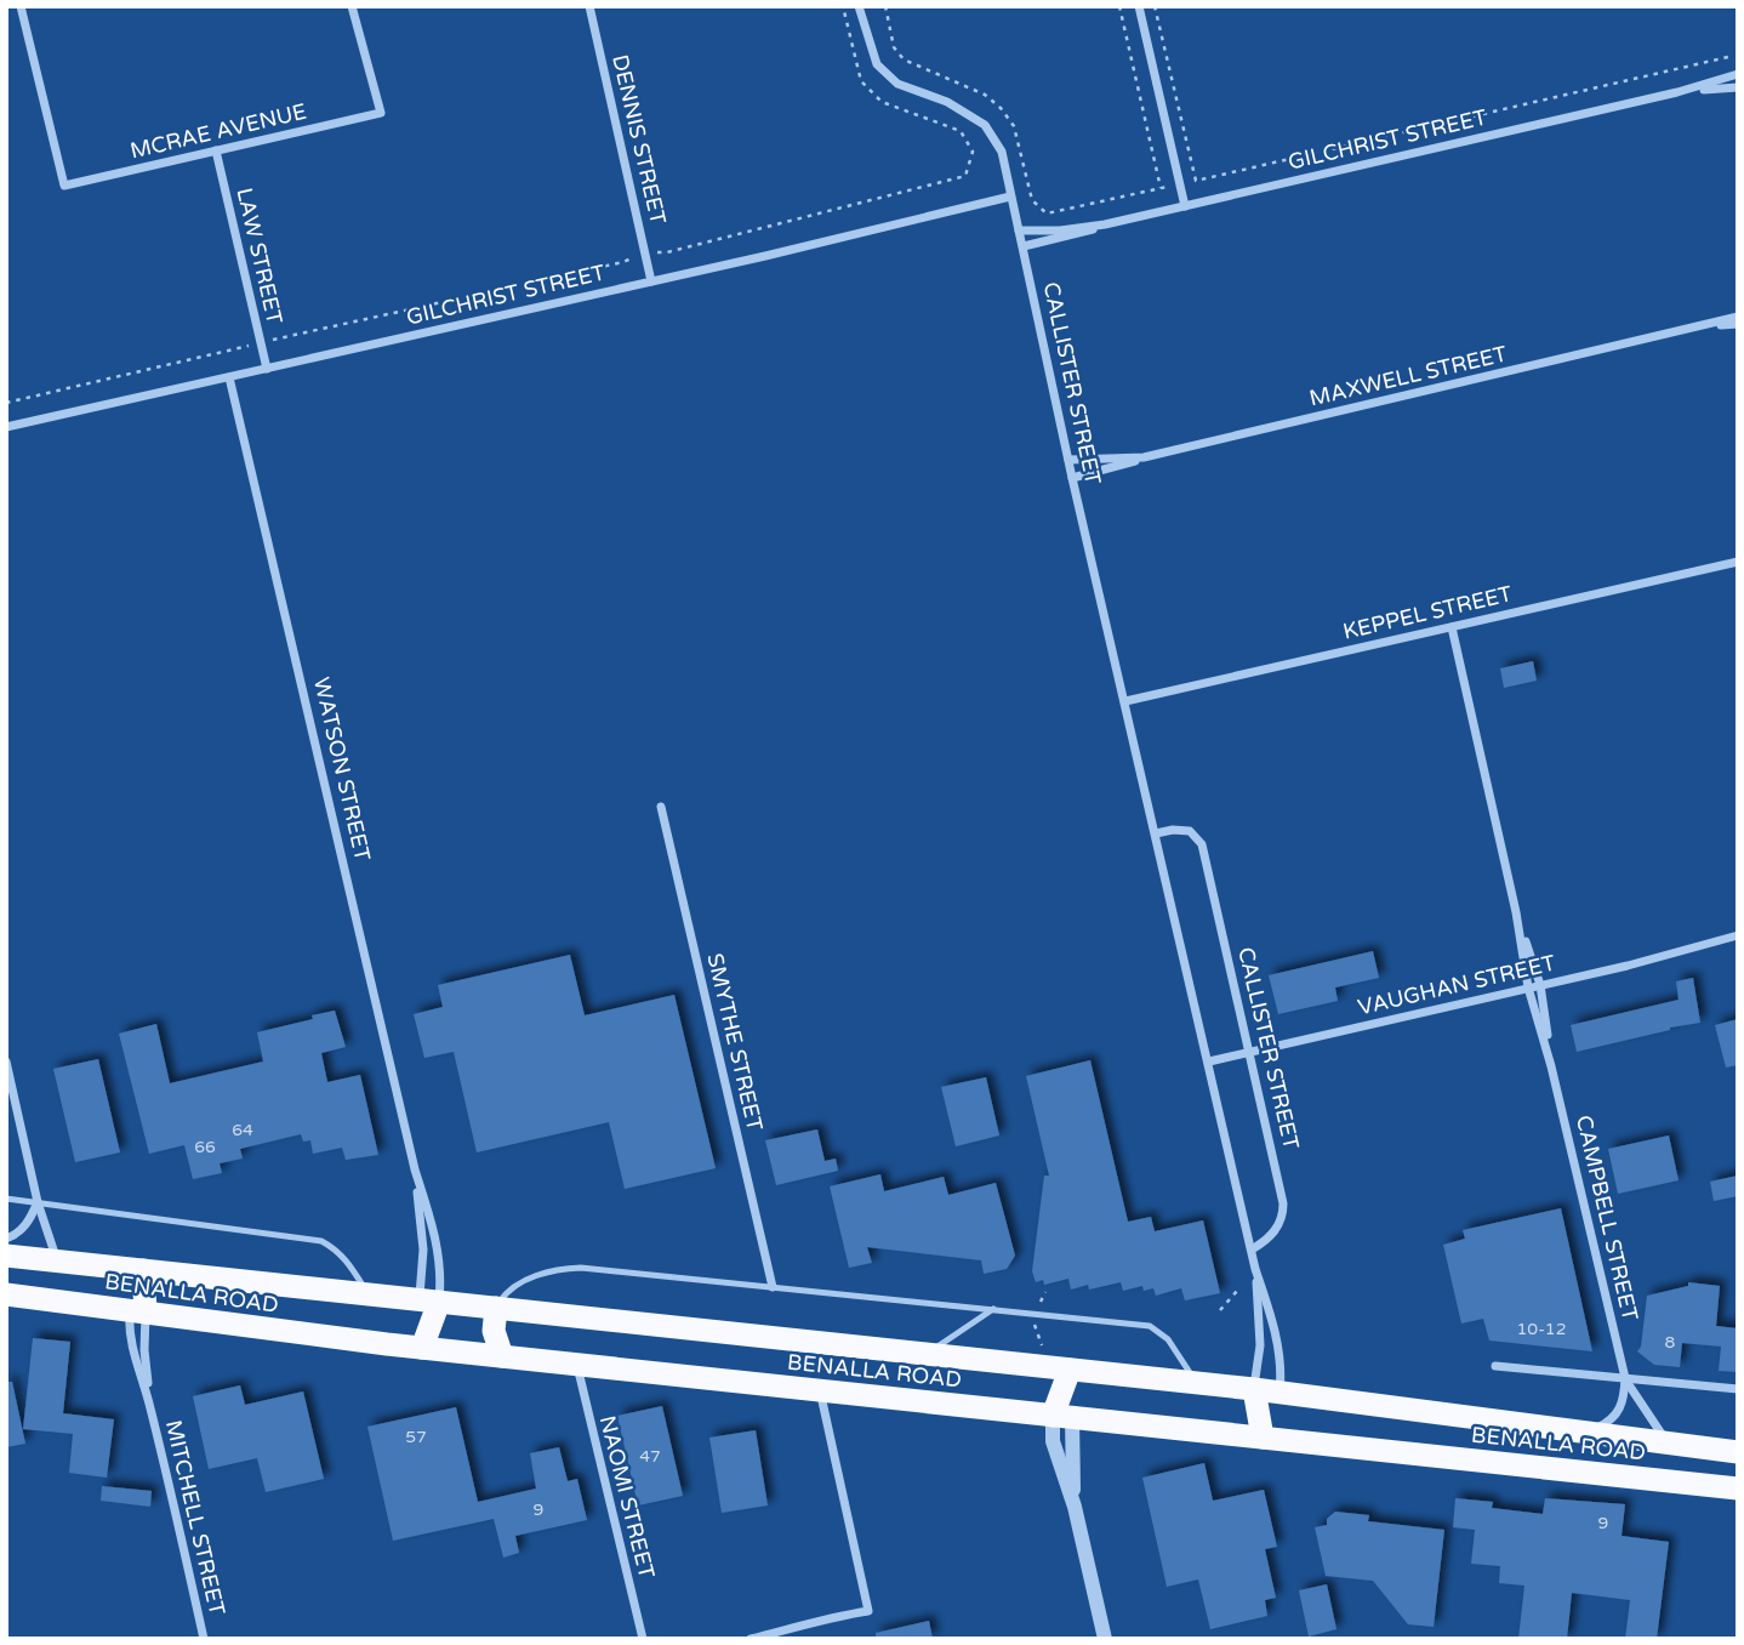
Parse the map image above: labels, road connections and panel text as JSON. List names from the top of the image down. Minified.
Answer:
{"streets":{"highway":["BENALLA ROAD"],"street":["MCRAE AVENUE","DENNIS STREET","GILCHRIST STREET","LAW STREET","MAXWELL STREET","CALLISTER STREET","KEPPEL STREET","WATSON STREET","VAUGHAN STREET","SMYTHE STREET","CAMPBELL STREET","NAOMI STREET","MITCHELL STREET"]},"crossings":[["MCRAE AVENUE","LAW STREET"],["DENNIS STREET","GILCHRIST STREET"],["GILCHRIST STREET","LAW STREET"],["GILCHRIST STREET","CALLISTER STREET"],["GILCHRIST STREET","WATSON STREET"],["MAXWELL STREET","CALLISTER STREET"],["CALLISTER STREET","KEPPEL STREET"],["CALLISTER STREET","VAUGHAN STREET"],["CALLISTER STREET","BENALLA ROAD"],["KEPPEL STREET","CAMPBELL STREET"],["WATSON STREET","BENALLA ROAD"],["VAUGHAN STREET","CAMPBELL STREET"],["BENALLA ROAD","NAOMI STREET"],["BENALLA ROAD","MITCHELL STREET"]],"house_numbers":["64","66","10-12","8","57","47","9","9"]}
